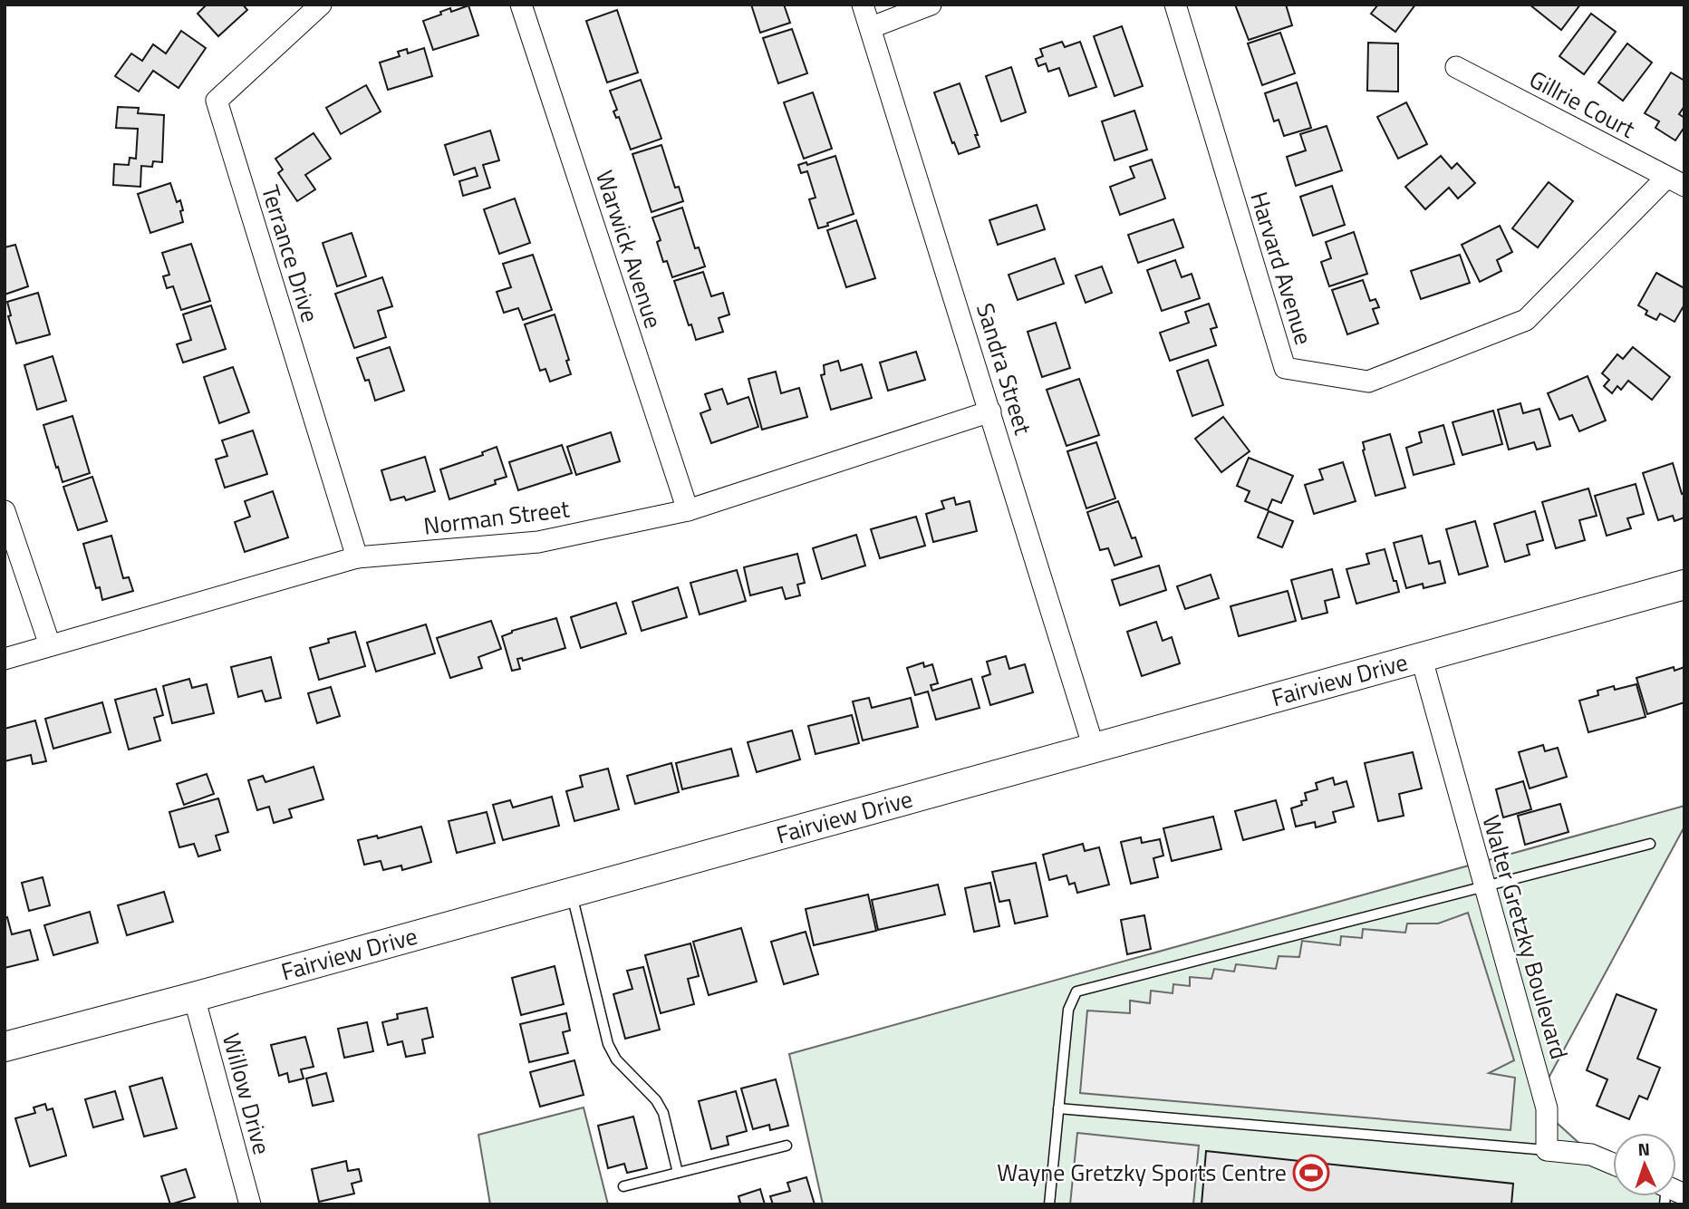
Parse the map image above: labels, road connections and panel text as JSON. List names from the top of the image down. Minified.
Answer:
{"streets":{"main road":["Fairview Drive"],"street":["Gillrie Court","Warwick Avenue","Terrance Drive","Harvard Avenue","Sandra Street","Norman Street","Walter Gretzky Boulevard","Willow Drive"]},"crossings":[["Gillrie Court","Harvard Avenue"],["Warwick Avenue","Norman Street"],["Terrance Drive","Norman Street"],["Sandra Street","Norman Street"],["Sandra Street","Fairview Drive"],["Fairview Drive","Walter Gretzky Boulevard"],["Fairview Drive","Willow Drive"]],"places":{"sports":["Wayne Gretzky Sports Centre"]},"north":"top"}
